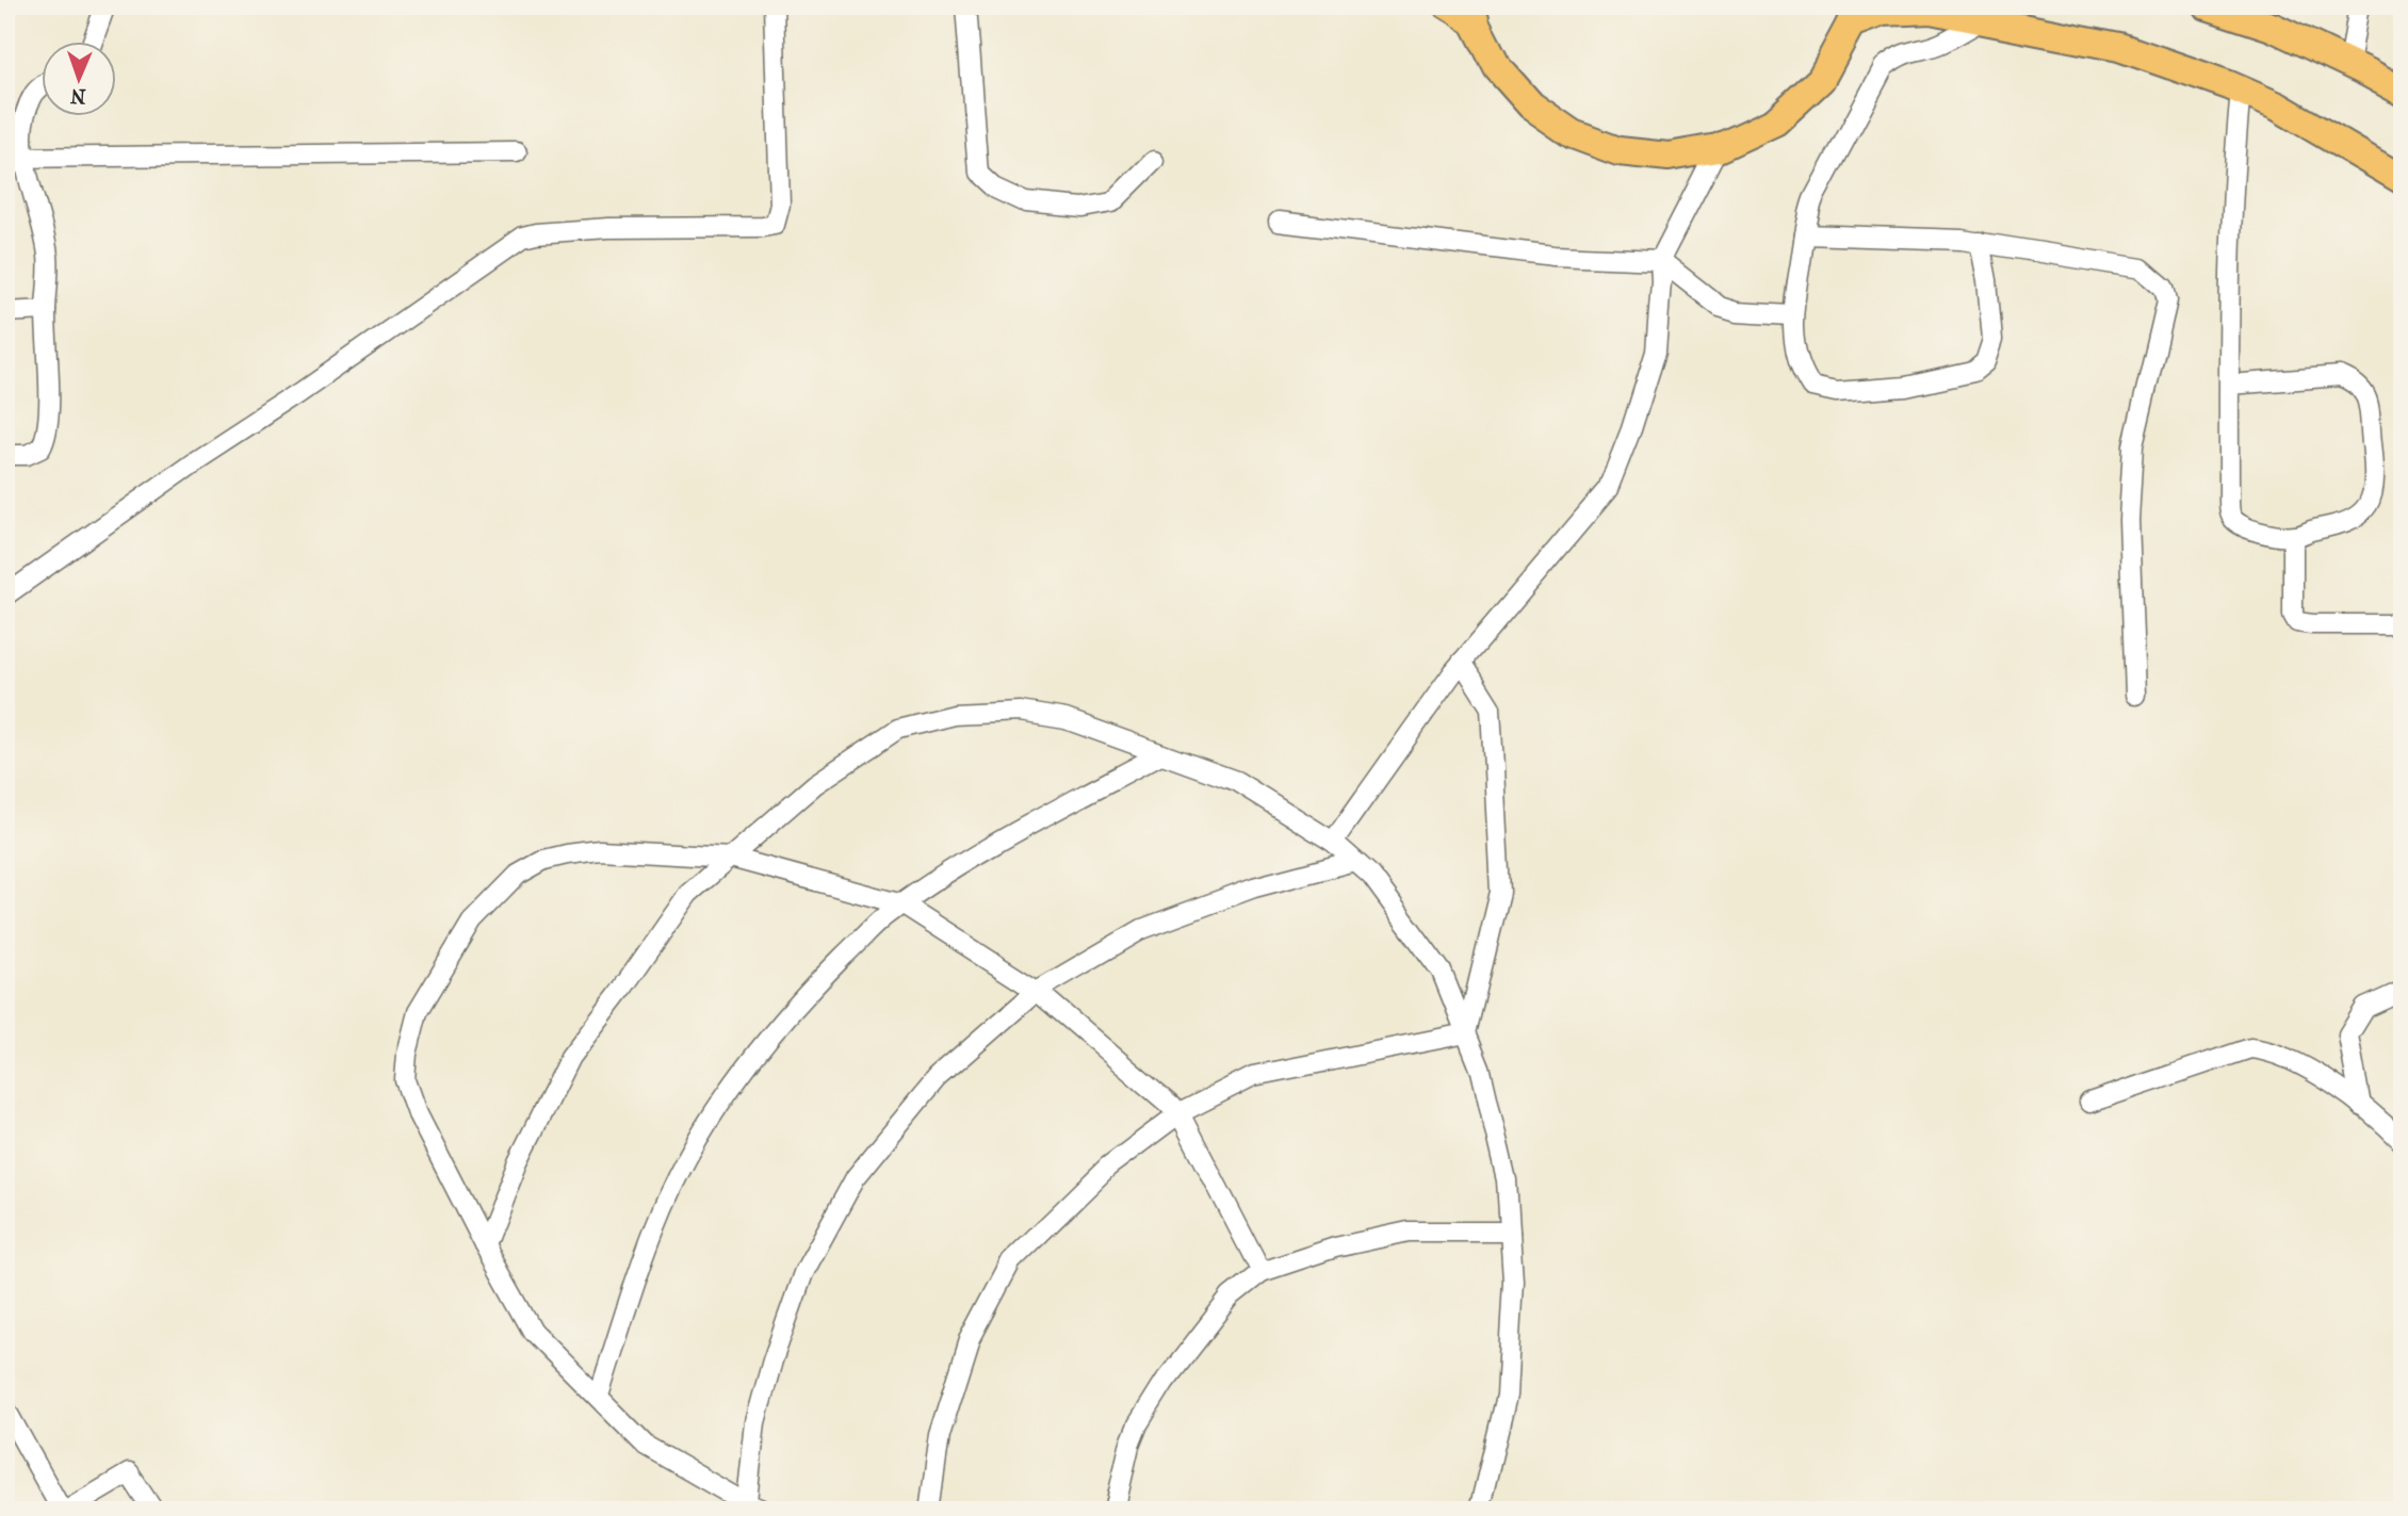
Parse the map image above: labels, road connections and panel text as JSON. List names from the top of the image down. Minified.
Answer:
{"north":"bottom"}
